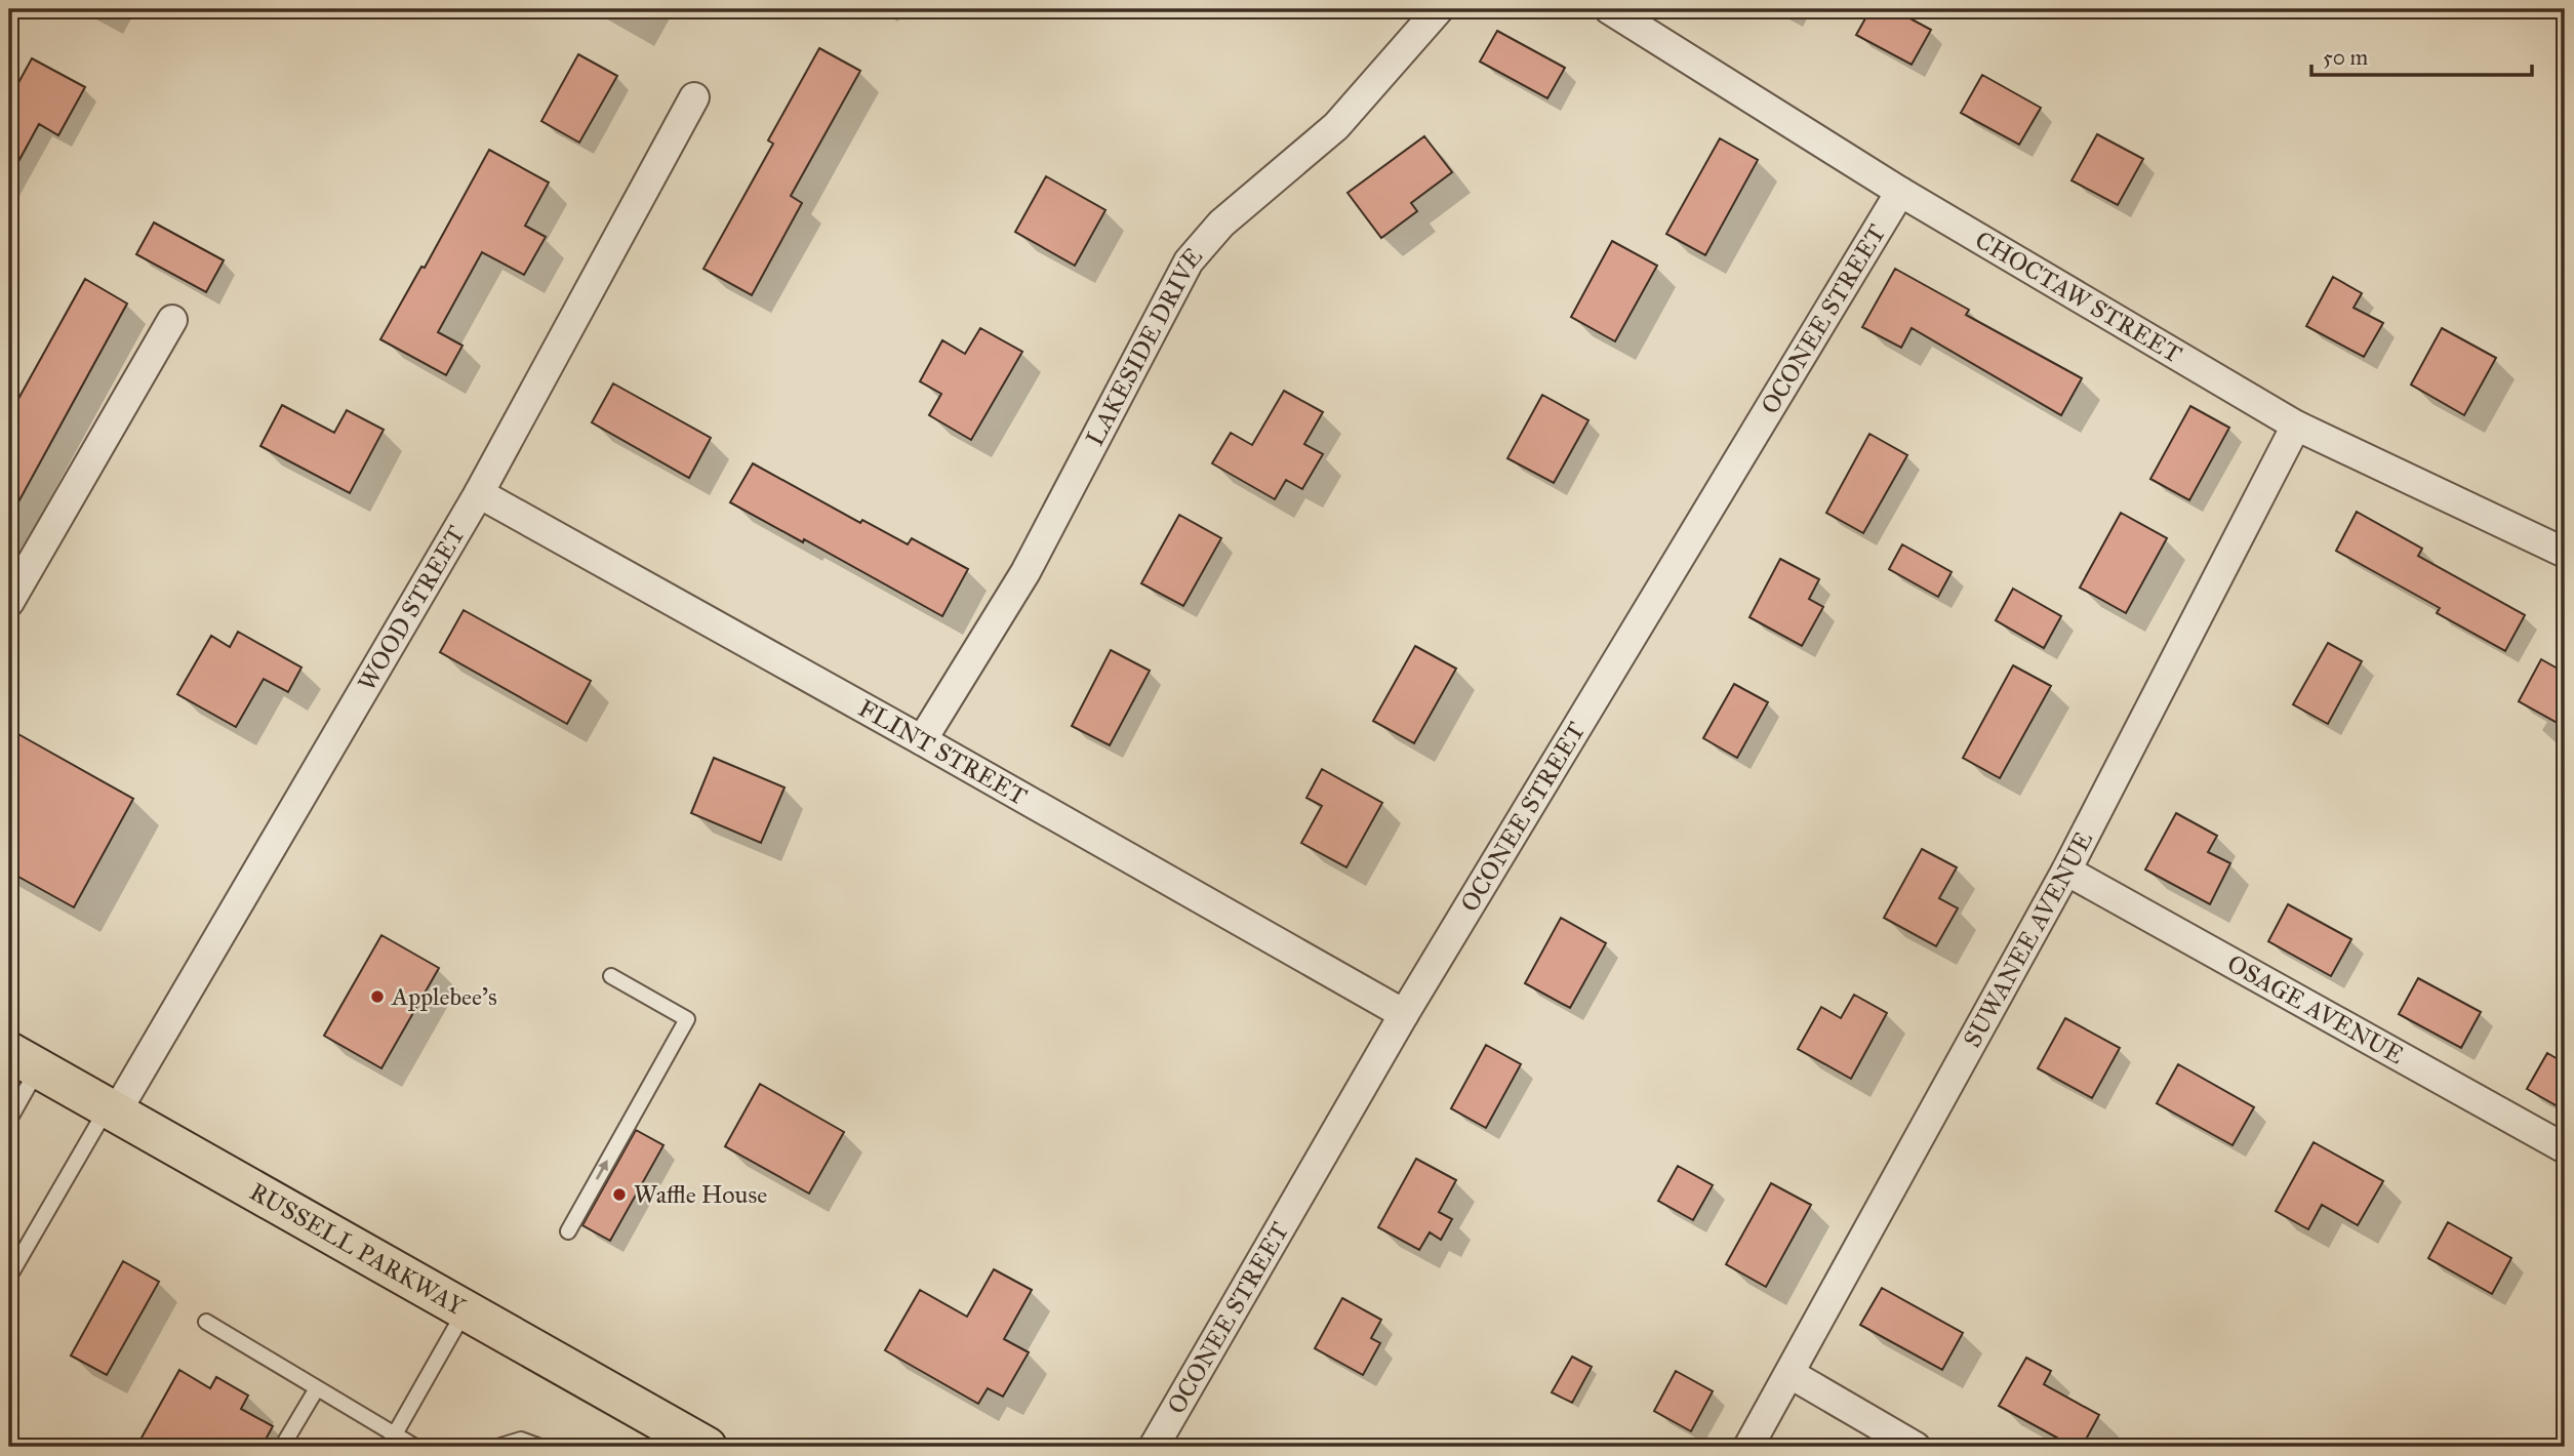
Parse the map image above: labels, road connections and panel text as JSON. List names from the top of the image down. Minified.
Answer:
{"streets":{"main road":["RUSSELL PARKWAY"],"street":["CHOCTAW STREET","OCONEE STREET","LAKESIDE DRIVE","WOOD STREET","FLINT STREET","SUWANEE AVENUE","OSAGE AVENUE"]},"crossings":[["CHOCTAW STREET","OCONEE STREET"],["CHOCTAW STREET","SUWANEE AVENUE"],["OCONEE STREET","FLINT STREET"],["LAKESIDE DRIVE","FLINT STREET"],["WOOD STREET","FLINT STREET"],["WOOD STREET","RUSSELL PARKWAY"],["SUWANEE AVENUE","OSAGE AVENUE"]],"places":["Applebee's","Waffle House"],"scale_bar":"50 m"}
